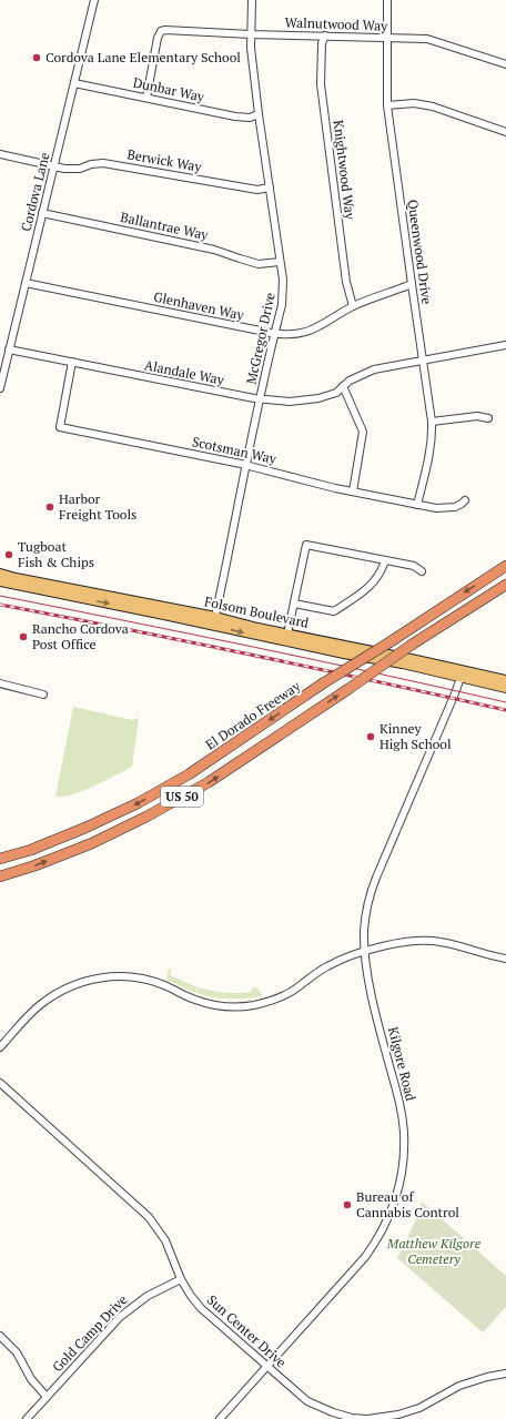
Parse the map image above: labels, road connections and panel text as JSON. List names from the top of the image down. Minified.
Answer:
{"streets":{"highway":["El Dorado Freeway","US 50"],"main road":["Folsom Boulevard"],"street":["Walnutwood Way","Dunbar Way","Berwick Way","Knightwood Way","Cordova Lane","Ballantrae Way","Queenwood Drive","Glenhaven Way","McGregor Drive","Alandale Way","Scotsman Way","Kilgore Road","Sun Center Drive","Gold Camp Drive"]},"crossings":[["Walnutwood Way","Dunbar Way"],["Walnutwood Way","Knightwood Way"],["Walnutwood Way","Queenwood Drive"],["Walnutwood Way","McGregor Drive"],["Dunbar Way","Cordova Lane"],["Dunbar Way","McGregor Drive"],["Berwick Way","Cordova Lane"],["Berwick Way","McGregor Drive"],["Knightwood Way","Glenhaven Way"],["Cordova Lane","Ballantrae Way"],["Cordova Lane","Glenhaven Way"],["Cordova Lane","Alandale Way"],["Ballantrae Way","McGregor Drive"],["Queenwood Drive","Glenhaven Way"],["Queenwood Drive","Alandale Way"],["Queenwood Drive","Scotsman Way"],["Glenhaven Way","McGregor Drive"],["McGregor Drive","Alandale Way"],["McGregor Drive","Scotsman Way"],["McGregor Drive","Folsom Boulevard"],["Alandale Way","Scotsman Way"],["Folsom Boulevard","Kilgore Road"],["Kilgore Road","Sun Center Drive"],["Sun Center Drive","Gold Camp Drive"]],"parks":["Matthew Kilgore Cemetery"],"places":["Cordova Lane Elementary School","Harbor Freight Tools","Tugboat Fish & Chips","Rancho Cordova Post Office","Kinney High School","Bureau of Cannabis Control"]}
